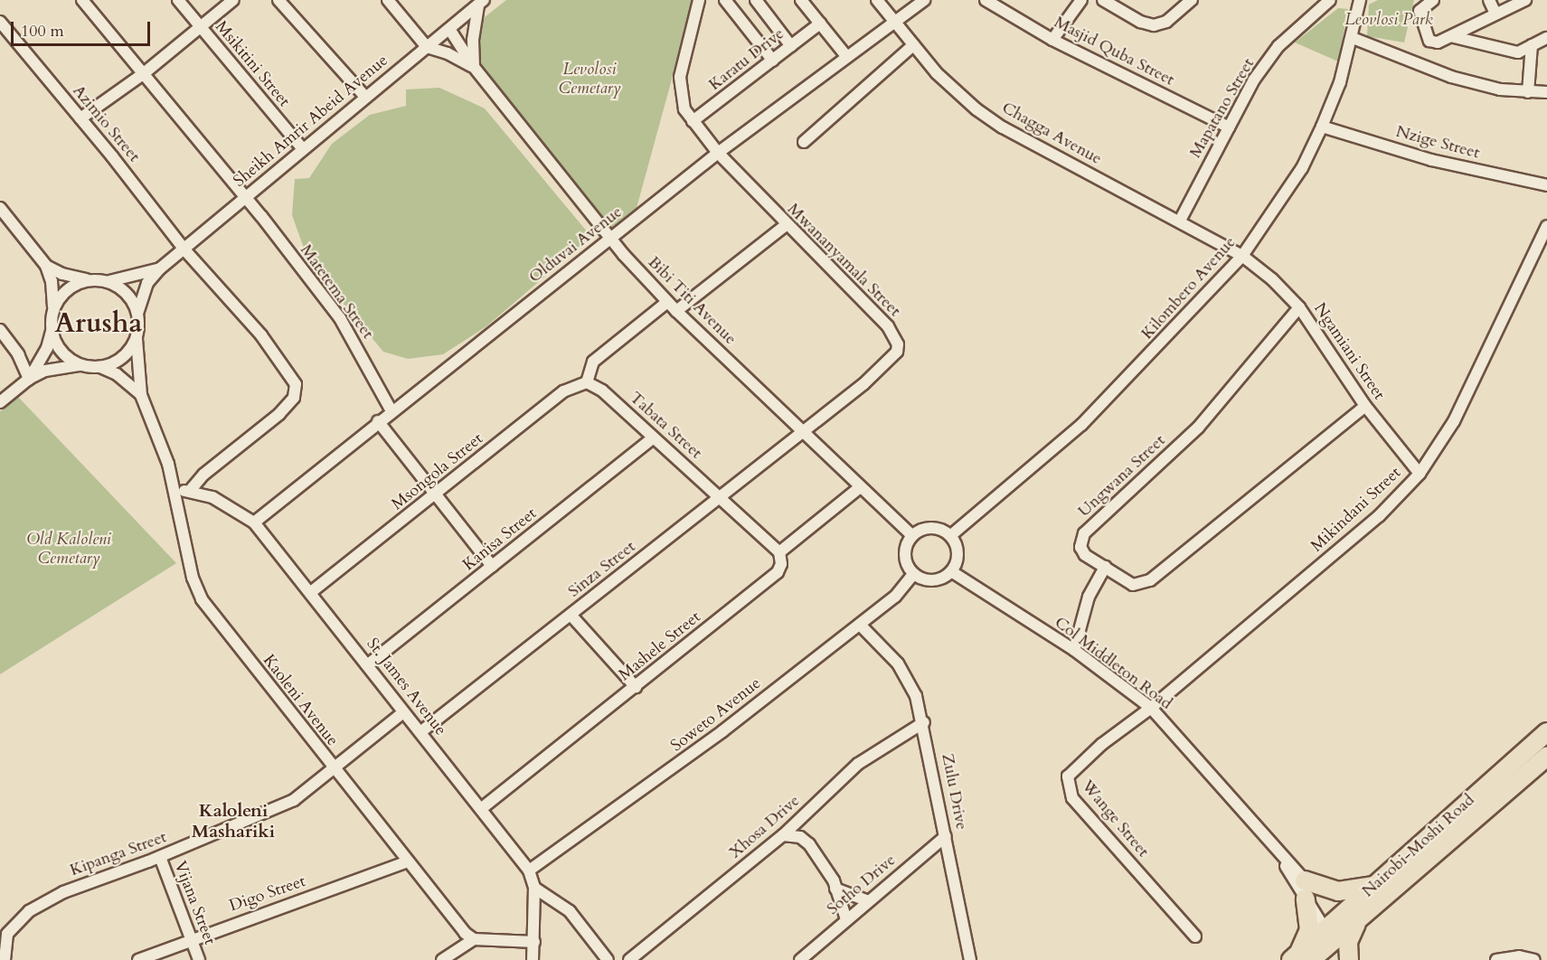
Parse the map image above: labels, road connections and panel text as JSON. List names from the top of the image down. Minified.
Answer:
{"streets":{"highway":["Nairobi-Moshi Road"],"street":["Masjid Quba Street","Karatu Drive","Msikitini Street","Mapatano Street","Sheikh Amrir Abeid Avenue","Azimio Street","Chagga Avenue","Nzige Street","Olduvai Avenue","Mwananyamala Street","Kilombero Avenue","Matetema Street","Bibi Titi Avenue","Ngamiani Street","Tabata Street","Msongola Street","Ungwana Street","Mikindani Street","Kanisa Street","Sinza Street","Mashele Street","Col Middleton Road","St. James Avenue","Kaoleni Avenue","Soweto Avenue","Zulu Drive","Wange Street","Xhosa Drive","Kipanga Street","Sotho Drive","Digo Street","Vijana Street"]},"crossings":[["Masjid Quba Street","Mapatano Street"],["Karatu Drive","Mwananyamala Street"],["Msikitini Street","Sheikh Amrir Abeid Avenue"],["Mapatano Street","Chagga Avenue"],["Sheikh Amrir Abeid Avenue","Azimio Street"],["Sheikh Amrir Abeid Avenue","Matetema Street"],["Sheikh Amrir Abeid Avenue","Bibi Titi Avenue"],["Azimio Street","St. James Avenue"],["Chagga Avenue","Olduvai Avenue"],["Chagga Avenue","Kilombero Avenue"],["Chagga Avenue","Ngamiani Street"],["Nzige Street","Kilombero Avenue"],["Olduvai Avenue","Mwananyamala Street"],["Olduvai Avenue","Matetema Street"],["Olduvai Avenue","Bibi Titi Avenue"],["Olduvai Avenue","St. James Avenue"],["Mwananyamala Street","Bibi Titi Avenue"],["Mwananyamala Street","Sinza Street"],["Kilombero Avenue","Bibi Titi Avenue"],["Kilombero Avenue","Ngamiani Street"],["Kilombero Avenue","Col Middleton Road"],["Kilombero Avenue","Soweto Avenue"],["Bibi Titi Avenue","Sinza Street"],["Bibi Titi Avenue","Col Middleton Road"],["Bibi Titi Avenue","Soweto Avenue"],["Ngamiani Street","Ungwana Street"],["Ngamiani Street","Mikindani Street"],["Tabata Street","Msongola Street"],["Tabata Street","Kanisa Street"],["Tabata Street","Sinza Street"],["Msongola Street","St. James Avenue"],["Mikindani Street","Col Middleton Road"],["Mikindani Street","Wange Street"],["Kanisa Street","St. James Avenue"],["Sinza Street","St. James Avenue"],["Mashele Street","St. James Avenue"],["Col Middleton Road","Soweto Avenue"],["Col Middleton Road","Wange Street"],["Col Middleton Road","Nairobi-Moshi Road"],["St. James Avenue","Kaoleni Avenue"],["St. James Avenue","Soweto Avenue"],["St. James Avenue","Kipanga Street"],["Kaoleni Avenue","Kipanga Street"],["Kaoleni Avenue","Digo Street"],["Soweto Avenue","Zulu Drive"],["Zulu Drive","Xhosa Drive"],["Zulu Drive","Sotho Drive"],["Kipanga Street","Vijana Street"],["Digo Street","Vijana Street"]],"districts":["Arusha","Kaloleni Mashariki"],"parks":["Leovlosi Park","Levolosi Cemetary","Old Kaloleni Cemetary"],"scale_bar":"100 m"}
